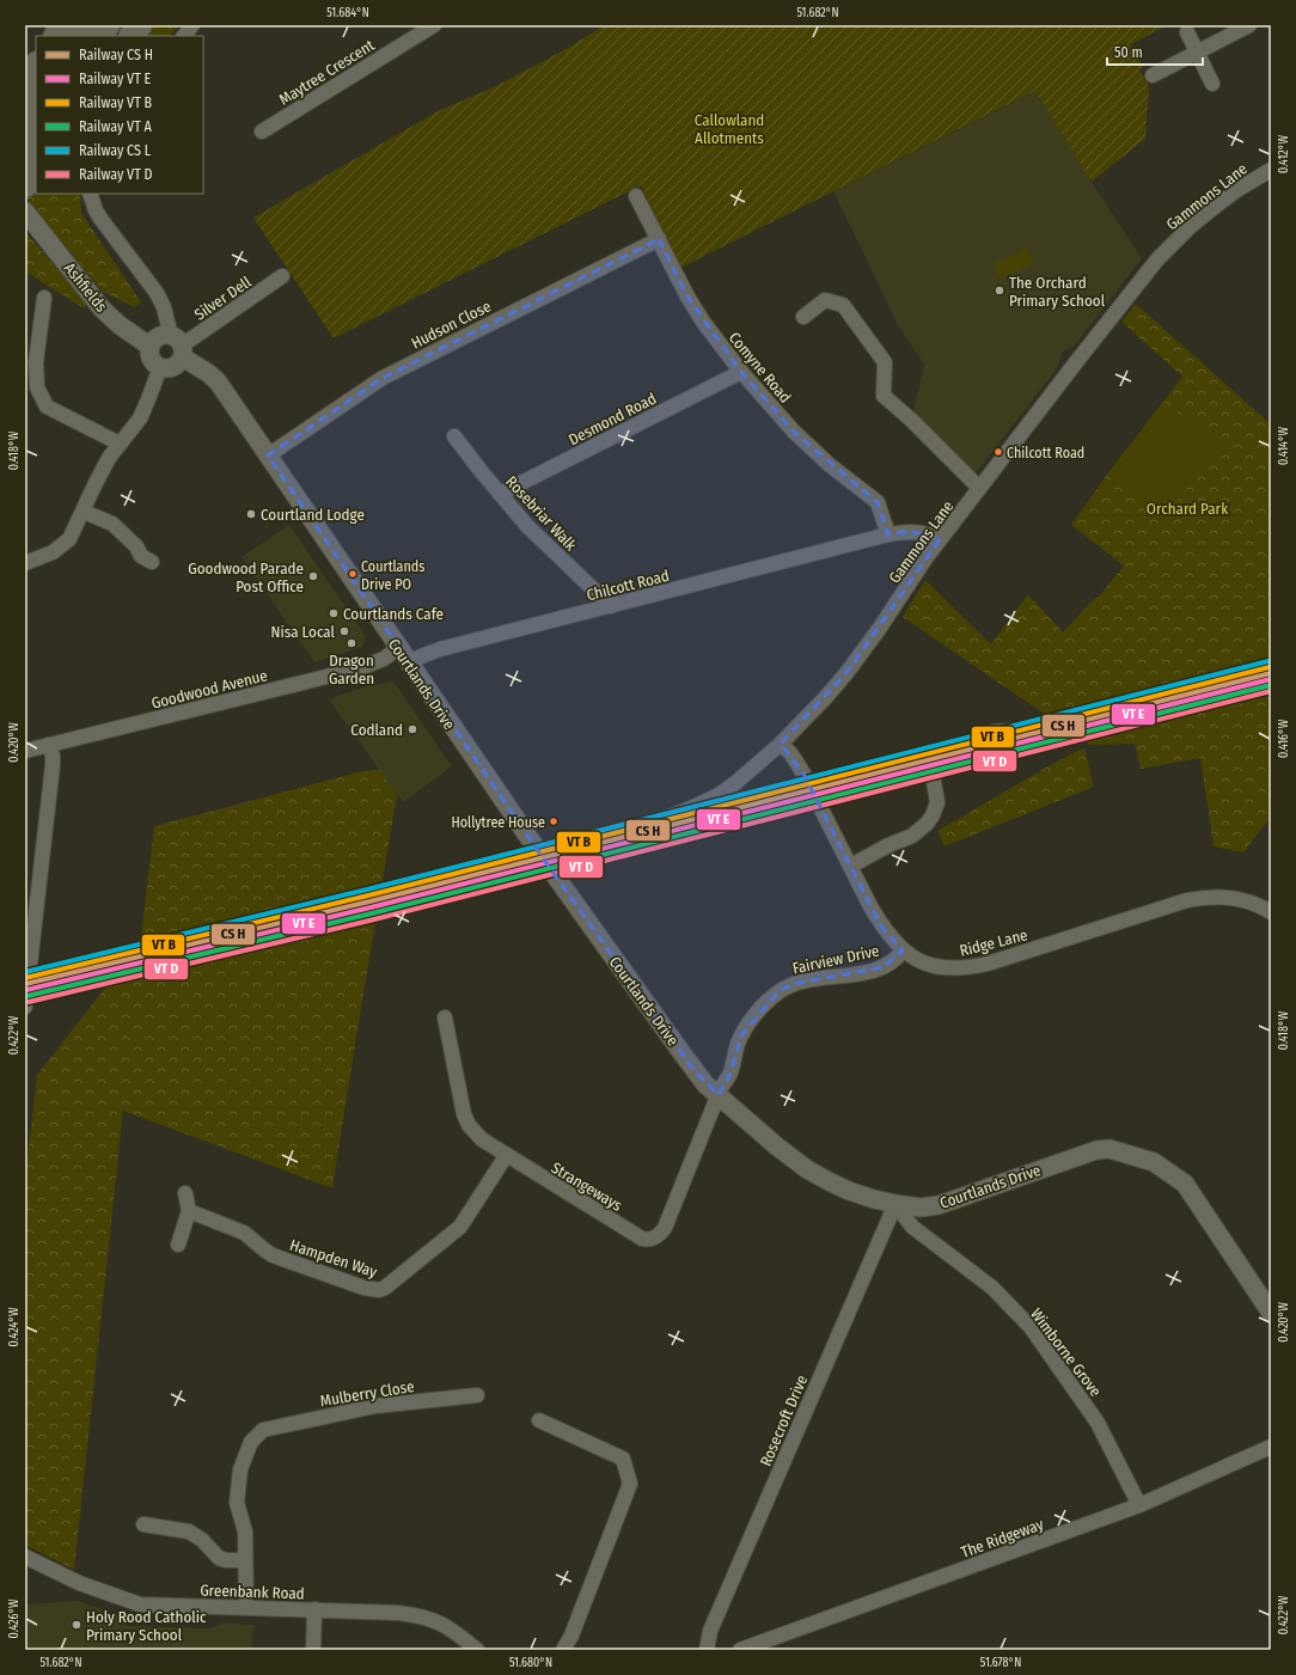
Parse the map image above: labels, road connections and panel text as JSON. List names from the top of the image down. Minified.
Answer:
{"streets":{"street":["Maytree Crescent","Gammons Lane","Ashfields","Silver Dell","Hudson Close","Comyne Road","Desmond Road","Rosebriar Walk","Chilcott Road","Courtlands Drive","Goodwood Avenue","Ridge Lane","Fairview Drive","Strangeways","Hampden Way","Wimborne Grove","Mulberry Close","Rosecroft Drive","The Ridgeway","Greenbank Road"]},"crossings":[["Gammons Lane","Chilcott Road"],["Gammons Lane","Courtlands Drive"],["Gammons Lane","Ridge Lane"],["Ashfields","Silver Dell"],["Ashfields","Courtlands Drive"],["Silver Dell","Courtlands Drive"],["Hudson Close","Comyne Road"],["Hudson Close","Courtlands Drive"],["Comyne Road","Desmond Road"],["Comyne Road","Chilcott Road"],["Desmond Road","Rosebriar Walk"],["Rosebriar Walk","Chilcott Road"],["Chilcott Road","Courtlands Drive"],["Courtlands Drive","Goodwood Avenue"],["Courtlands Drive","Fairview Drive"],["Courtlands Drive","Strangeways"],["Courtlands Drive","Wimborne Grove"],["Courtlands Drive","Rosecroft Drive"],["Ridge Lane","Fairview Drive"],["Fairview Drive","Strangeways"],["Strangeways","Hampden Way"],["Wimborne Grove","Rosecroft Drive"],["Wimborne Grove","The Ridgeway"]],"parks":["Callowland Allotments","Orchard Park"],"places":["The Orchard Primary School","Chilcott Road","Courtland Lodge","Courtlands Drive PO","Goodwood Parade Post Office","Courtlands Cafe","Nisa Local","Dragon Garden","Codland","Hollytree House","Holy Rood Catholic Primary School"],"legend":["Railway CS H","Railway VT E","Railway VT B","Railway VT A","Railway CS L","Railway VT D"],"scale_bar":"50 m","coordinates":["51.684°N","51.682°N","0.412°W","0.414°W","0.418°W","0.416°W","0.420°W","0.422°W","0.424°W","0.426°W","51.680°N","51.678°N"]}
